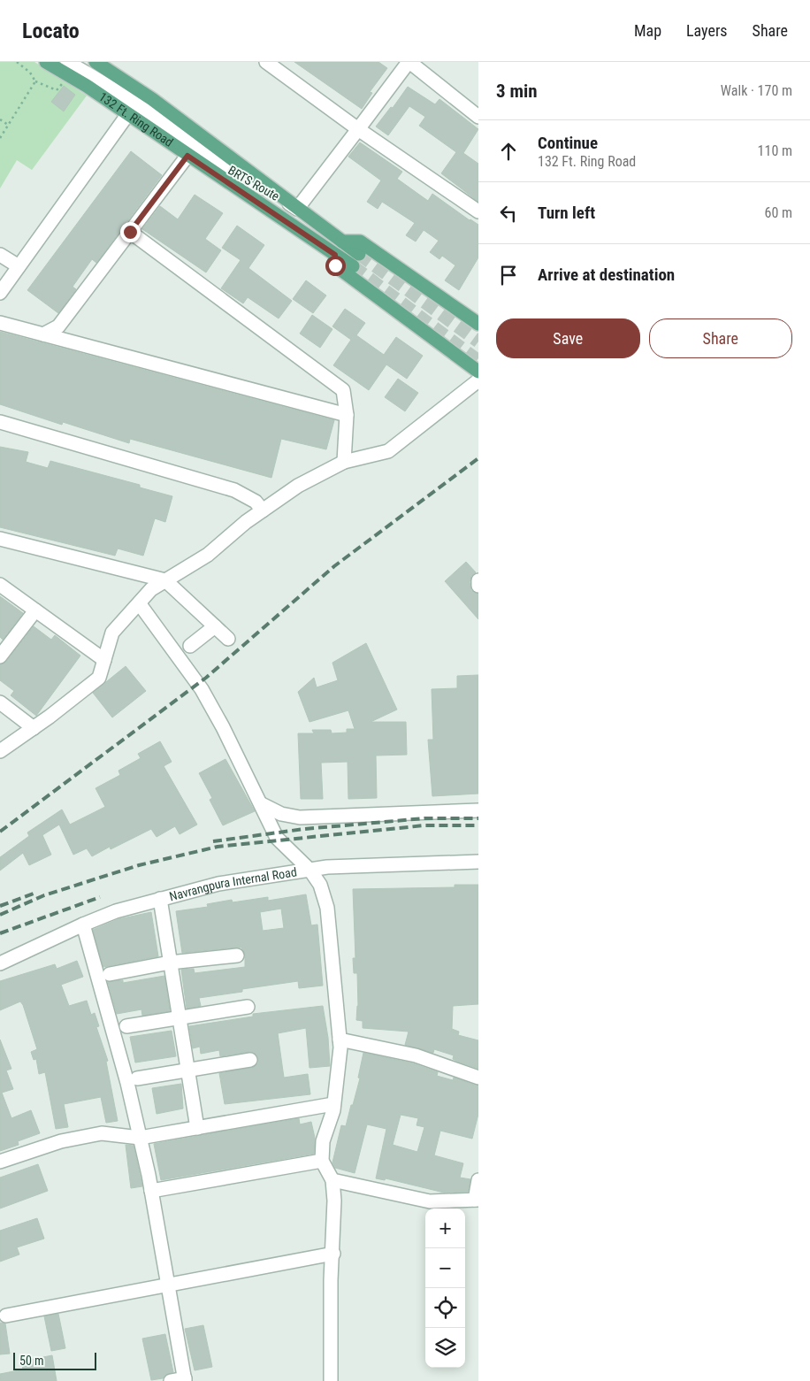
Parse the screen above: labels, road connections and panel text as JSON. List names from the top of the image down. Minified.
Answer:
{"streets":{"main road":["132 Ft. Ring Road"],"street":["BRTS Route","Navrangpura Internal Road"]},"crossings":[["132 Ft. Ring Road","BRTS Route"]],"scale_bar":"50 m","page":{"header":"Locato","nav":["Map","Layers","Share"],"heading":["3 min","Walk · 170 m"],"list":[["Continue","132 Ft. Ring Road","110 m"],["Turn left","60 m"],"Arrive at destination"],"buttons":["Save","Share"],"map_buttons":["+","−"],"scale":"50 m"}}
